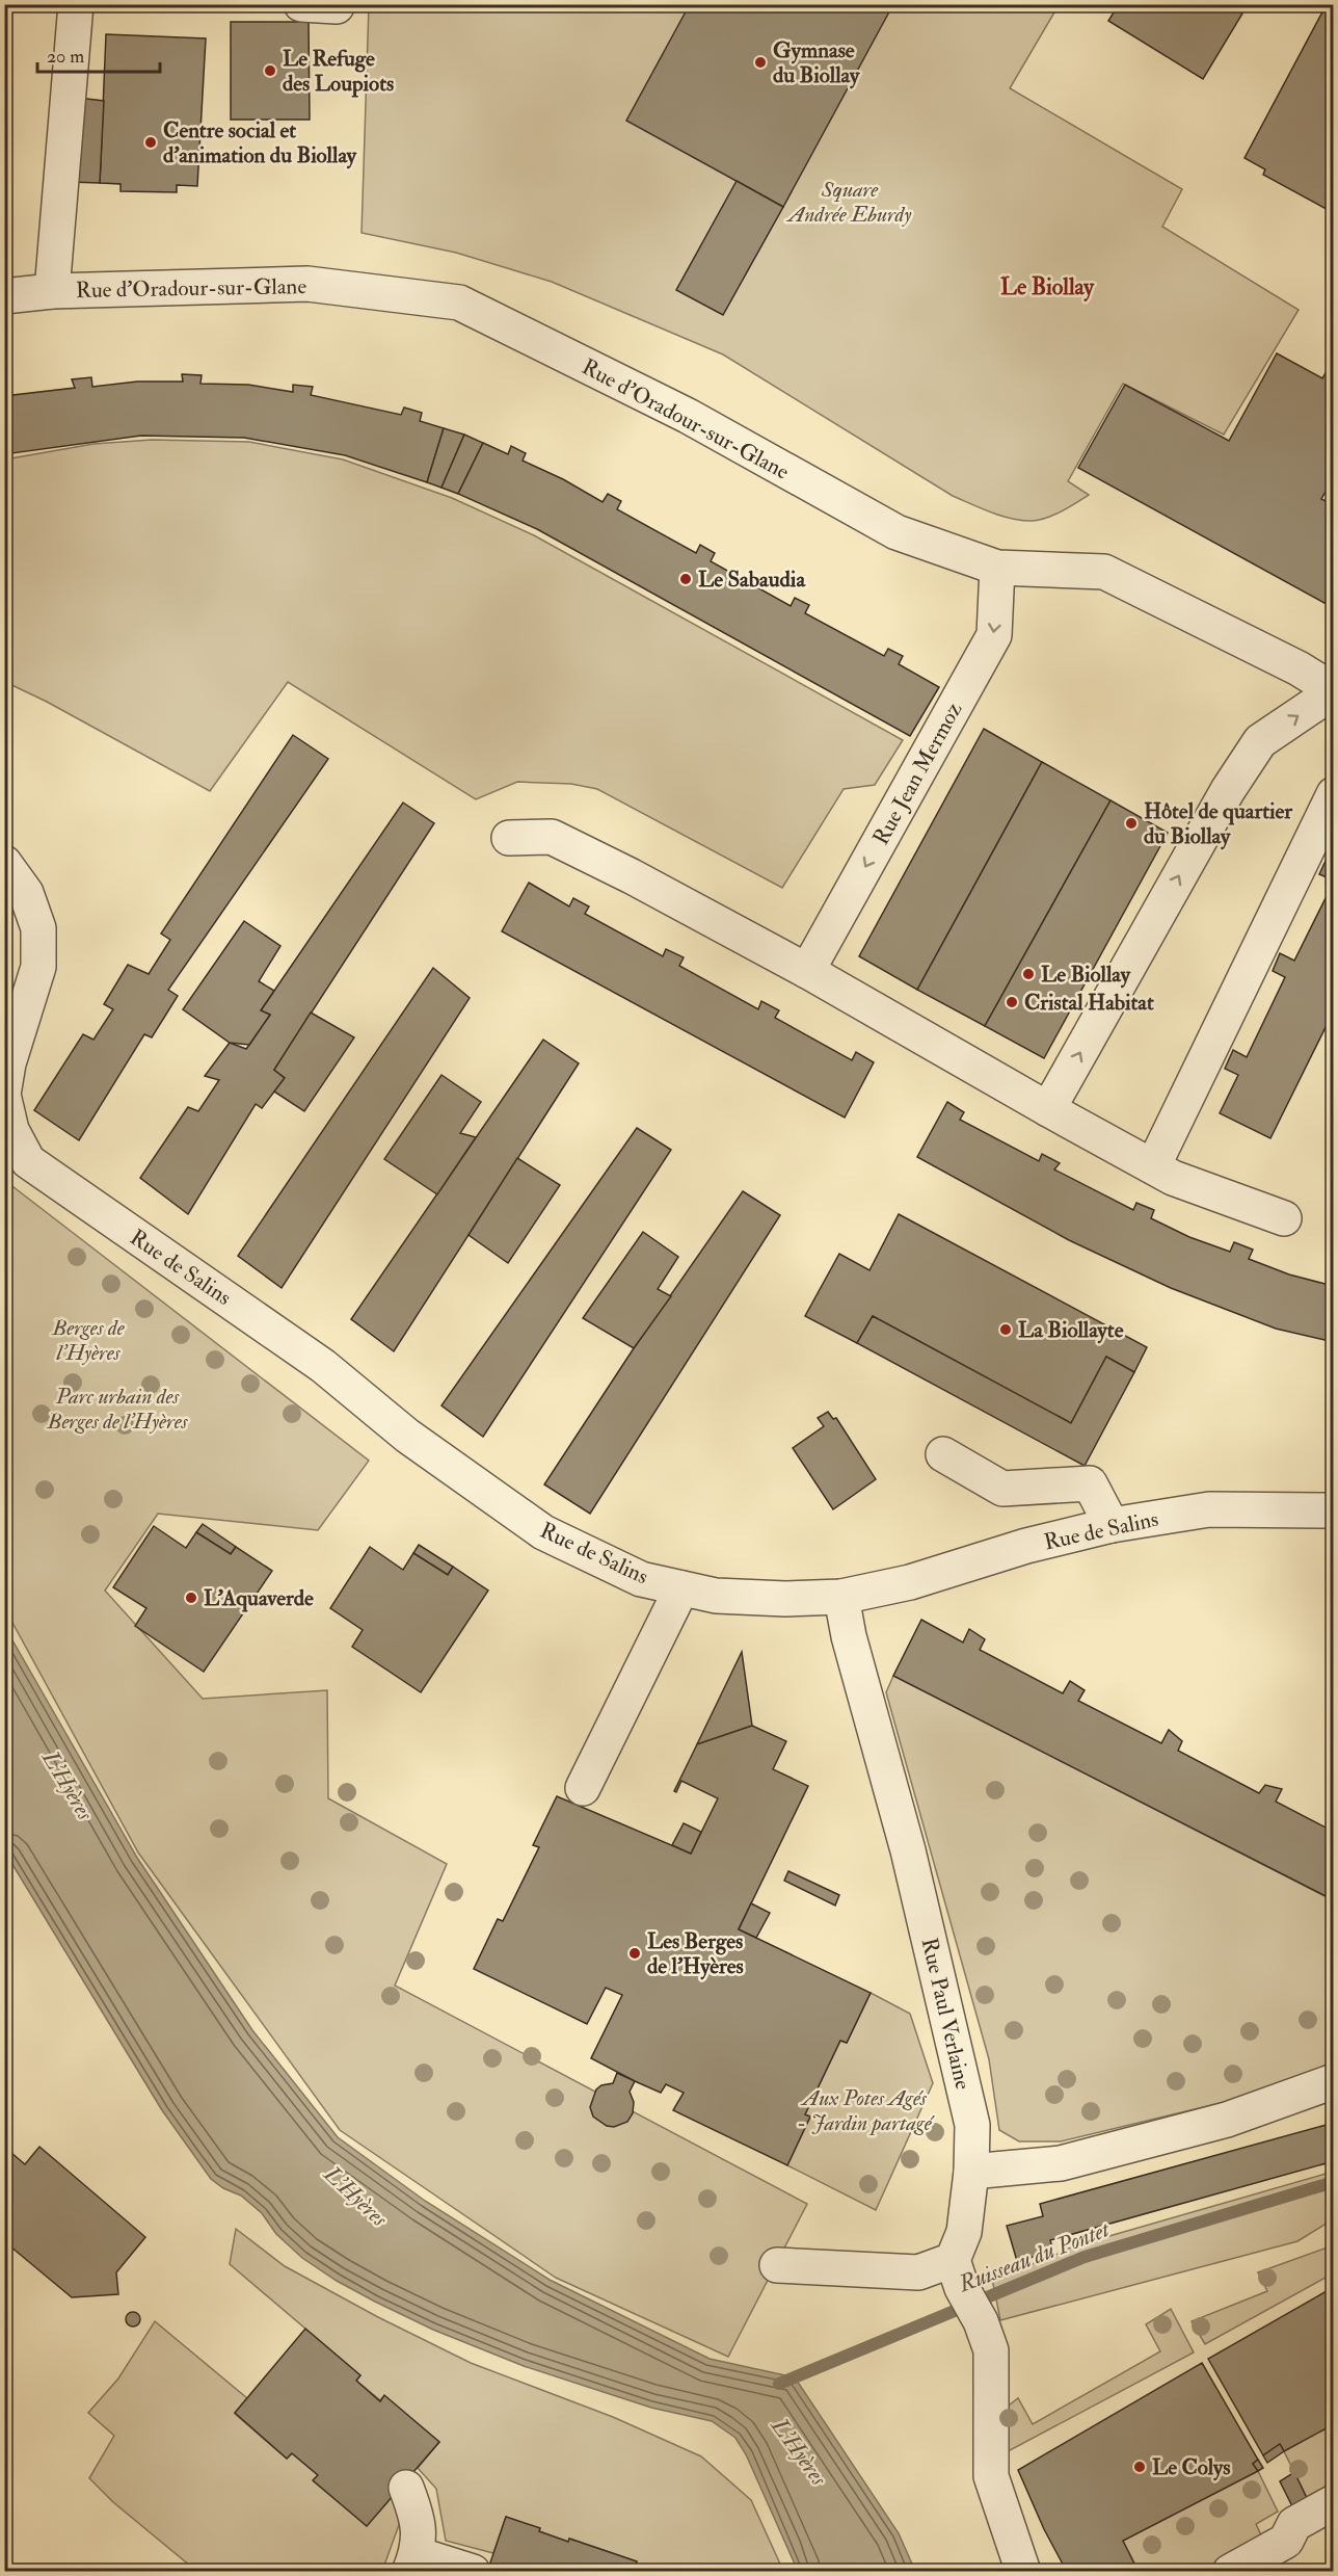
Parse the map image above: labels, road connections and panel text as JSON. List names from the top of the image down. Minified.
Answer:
{"streets":{"street":["Rue d'Oradour-sur-Glane","Rue Jean Mermoz","Rue de Salins","Rue Paul Verlaine"]},"crossings":[["Rue d'Oradour-sur-Glane","Rue Jean Mermoz"],["Rue de Salins","Rue Paul Verlaine"]],"districts":["Le Biollay"],"water":["L'Hyères","Ruisseau du Pontet"],"parks":["Square Andrée Eburdy","Berges de l'Hyères","Parc urbain des Berges de l'Hyères","Aux Potes Agés - Jardin partagé"],"places":["Gymnase du Biollay","Le Refuge des Loupiots","Centre social et d'animation du Biollay","Le Sabaudia","Hôtel de quartier du Biollay","Le Biollay","Cristal Habitat","La Biollayte","L'Aquaverde","Les Berges de l'Hyères","Le Colys"],"scale_bar":"20 m"}
